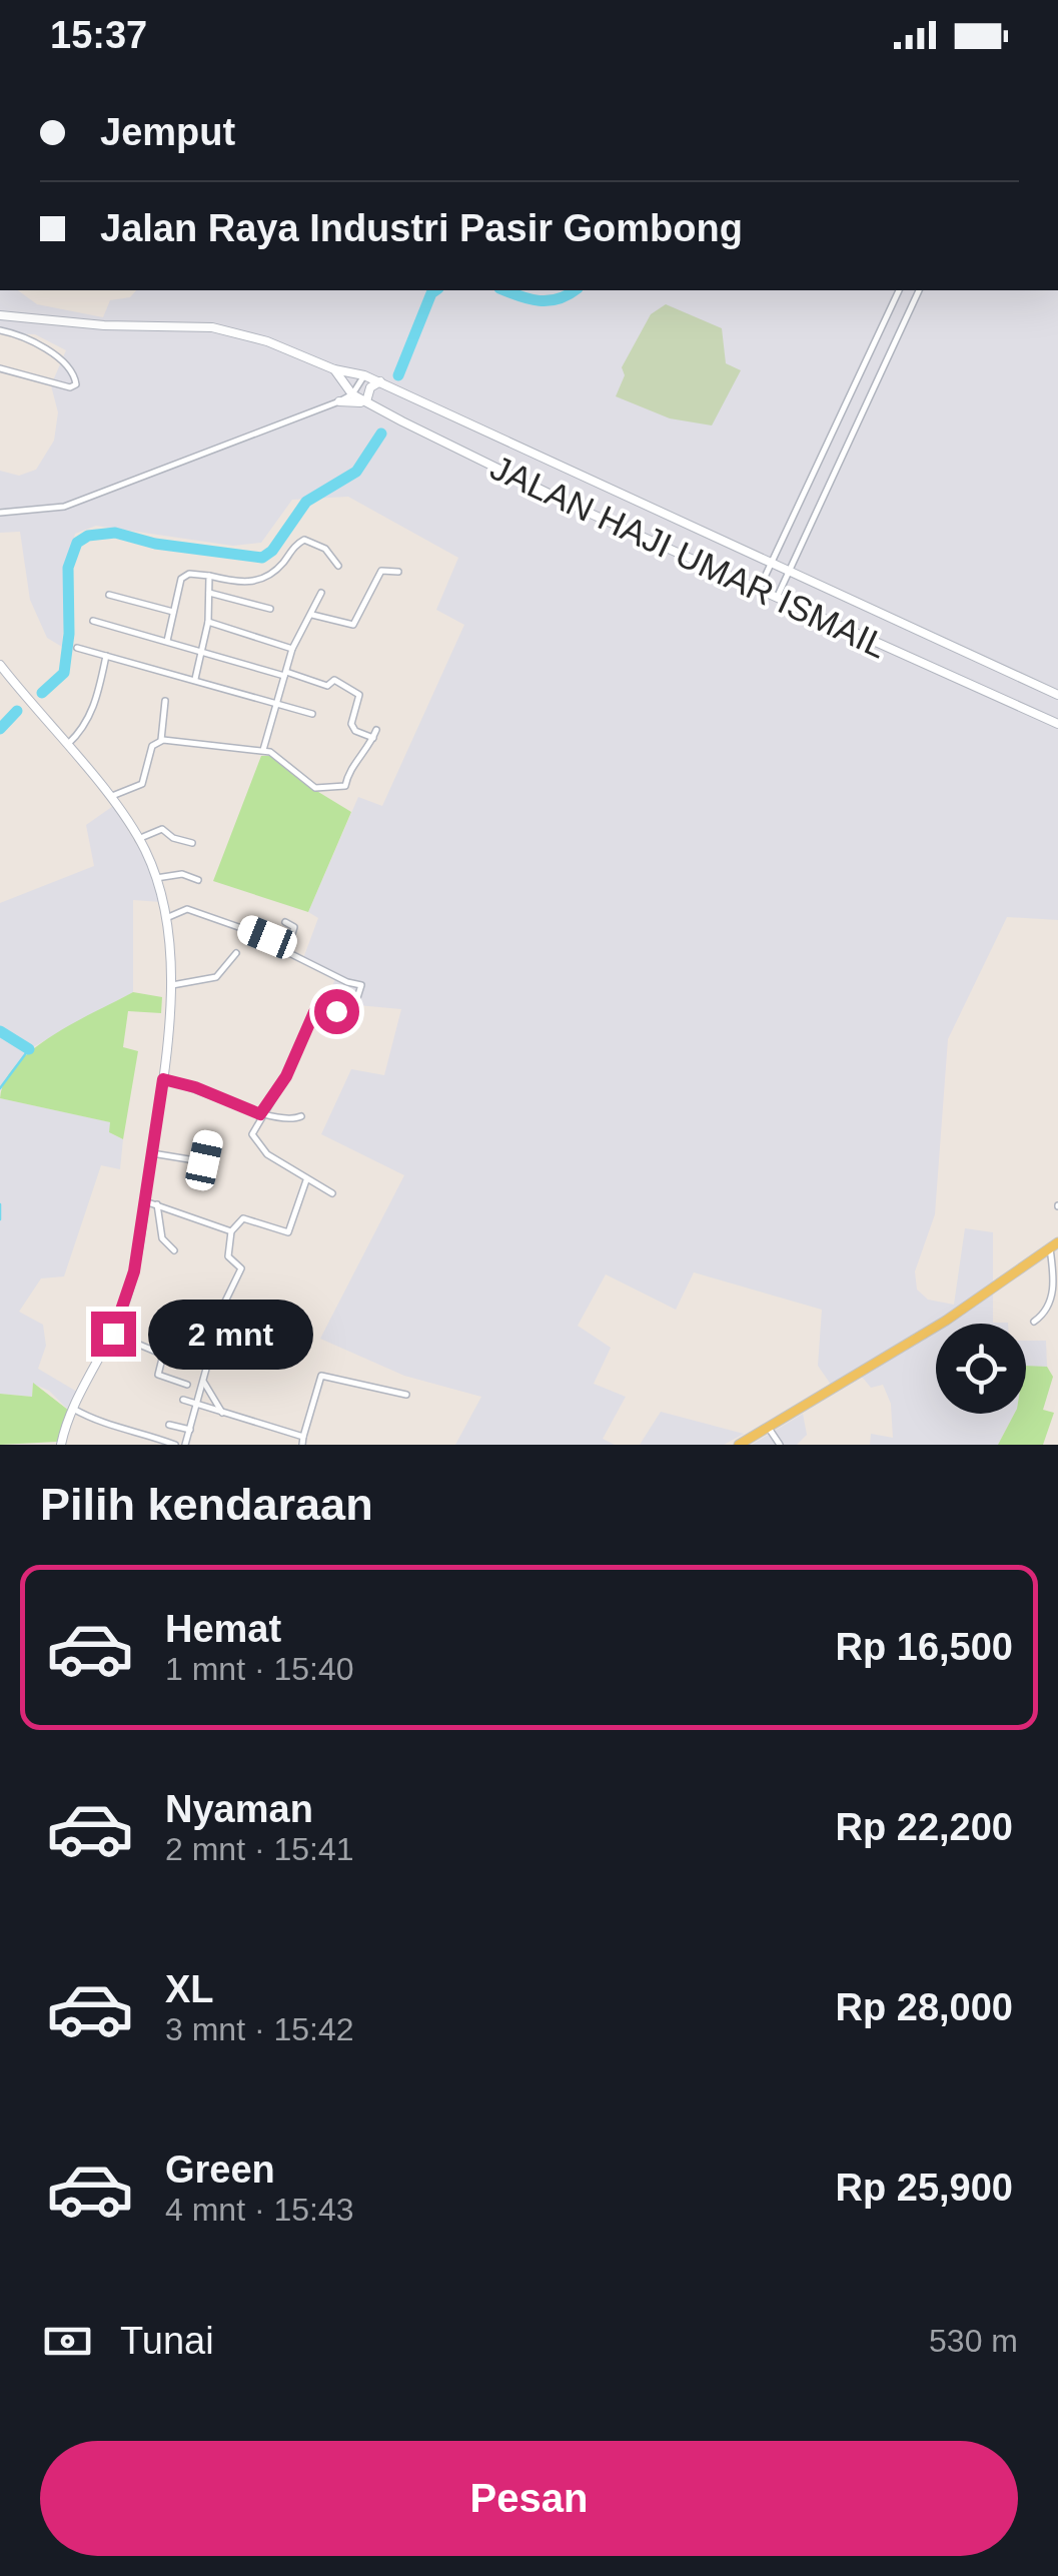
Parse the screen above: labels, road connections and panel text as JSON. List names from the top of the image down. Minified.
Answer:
{"streets":{"main road":["JALAN HAJI UMAR ISMAIL"]},"page":{"status":"15:37","banner":["Jemput","Jalan Raya Industri Pasir Gombong"],"bubble":"2 mnt","heading":"Pilih kendaraan","list":[{"name":"Hemat","note":"1 mnt · 15:40","value":"Rp 16,500"},{"name":"Nyaman","note":"2 mnt · 15:41","value":"Rp 22,200"},{"name":"XL","note":"3 mnt · 15:42","value":"Rp 28,000"},{"name":"Green","note":"4 mnt · 15:43","value":"Rp 25,900"}],"pay":["Tunai","530 m"],"buttons":"Pesan"}}
